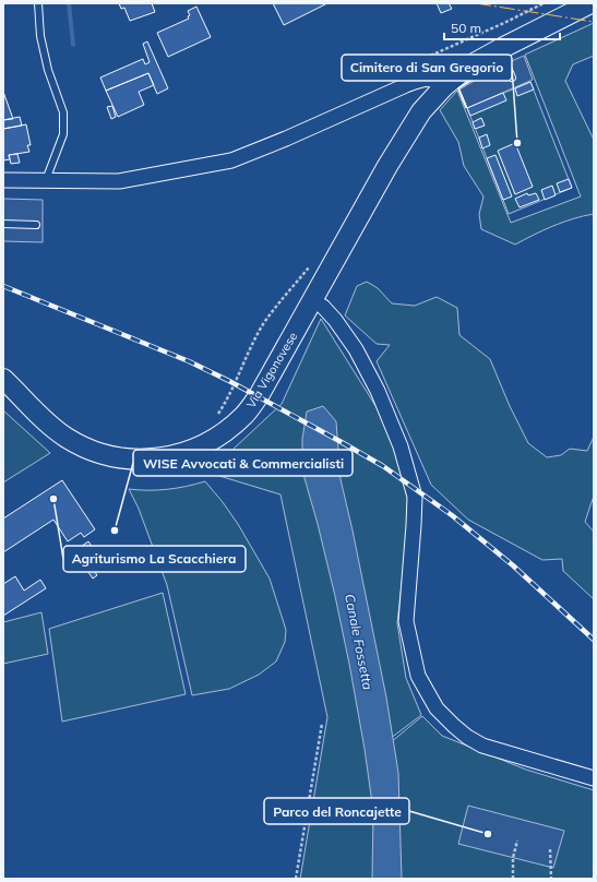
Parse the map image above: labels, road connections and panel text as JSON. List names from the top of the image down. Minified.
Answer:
{"streets":{"main road":["Via Vigonovese"]},"water":["Canale Fossetta"],"places":["Cimitero di San Gregorio","Agriturismo La Scacchiera","WISE Avvocati & Commercialisti","Parco del Roncajette"],"scale_bar":"50 m"}
